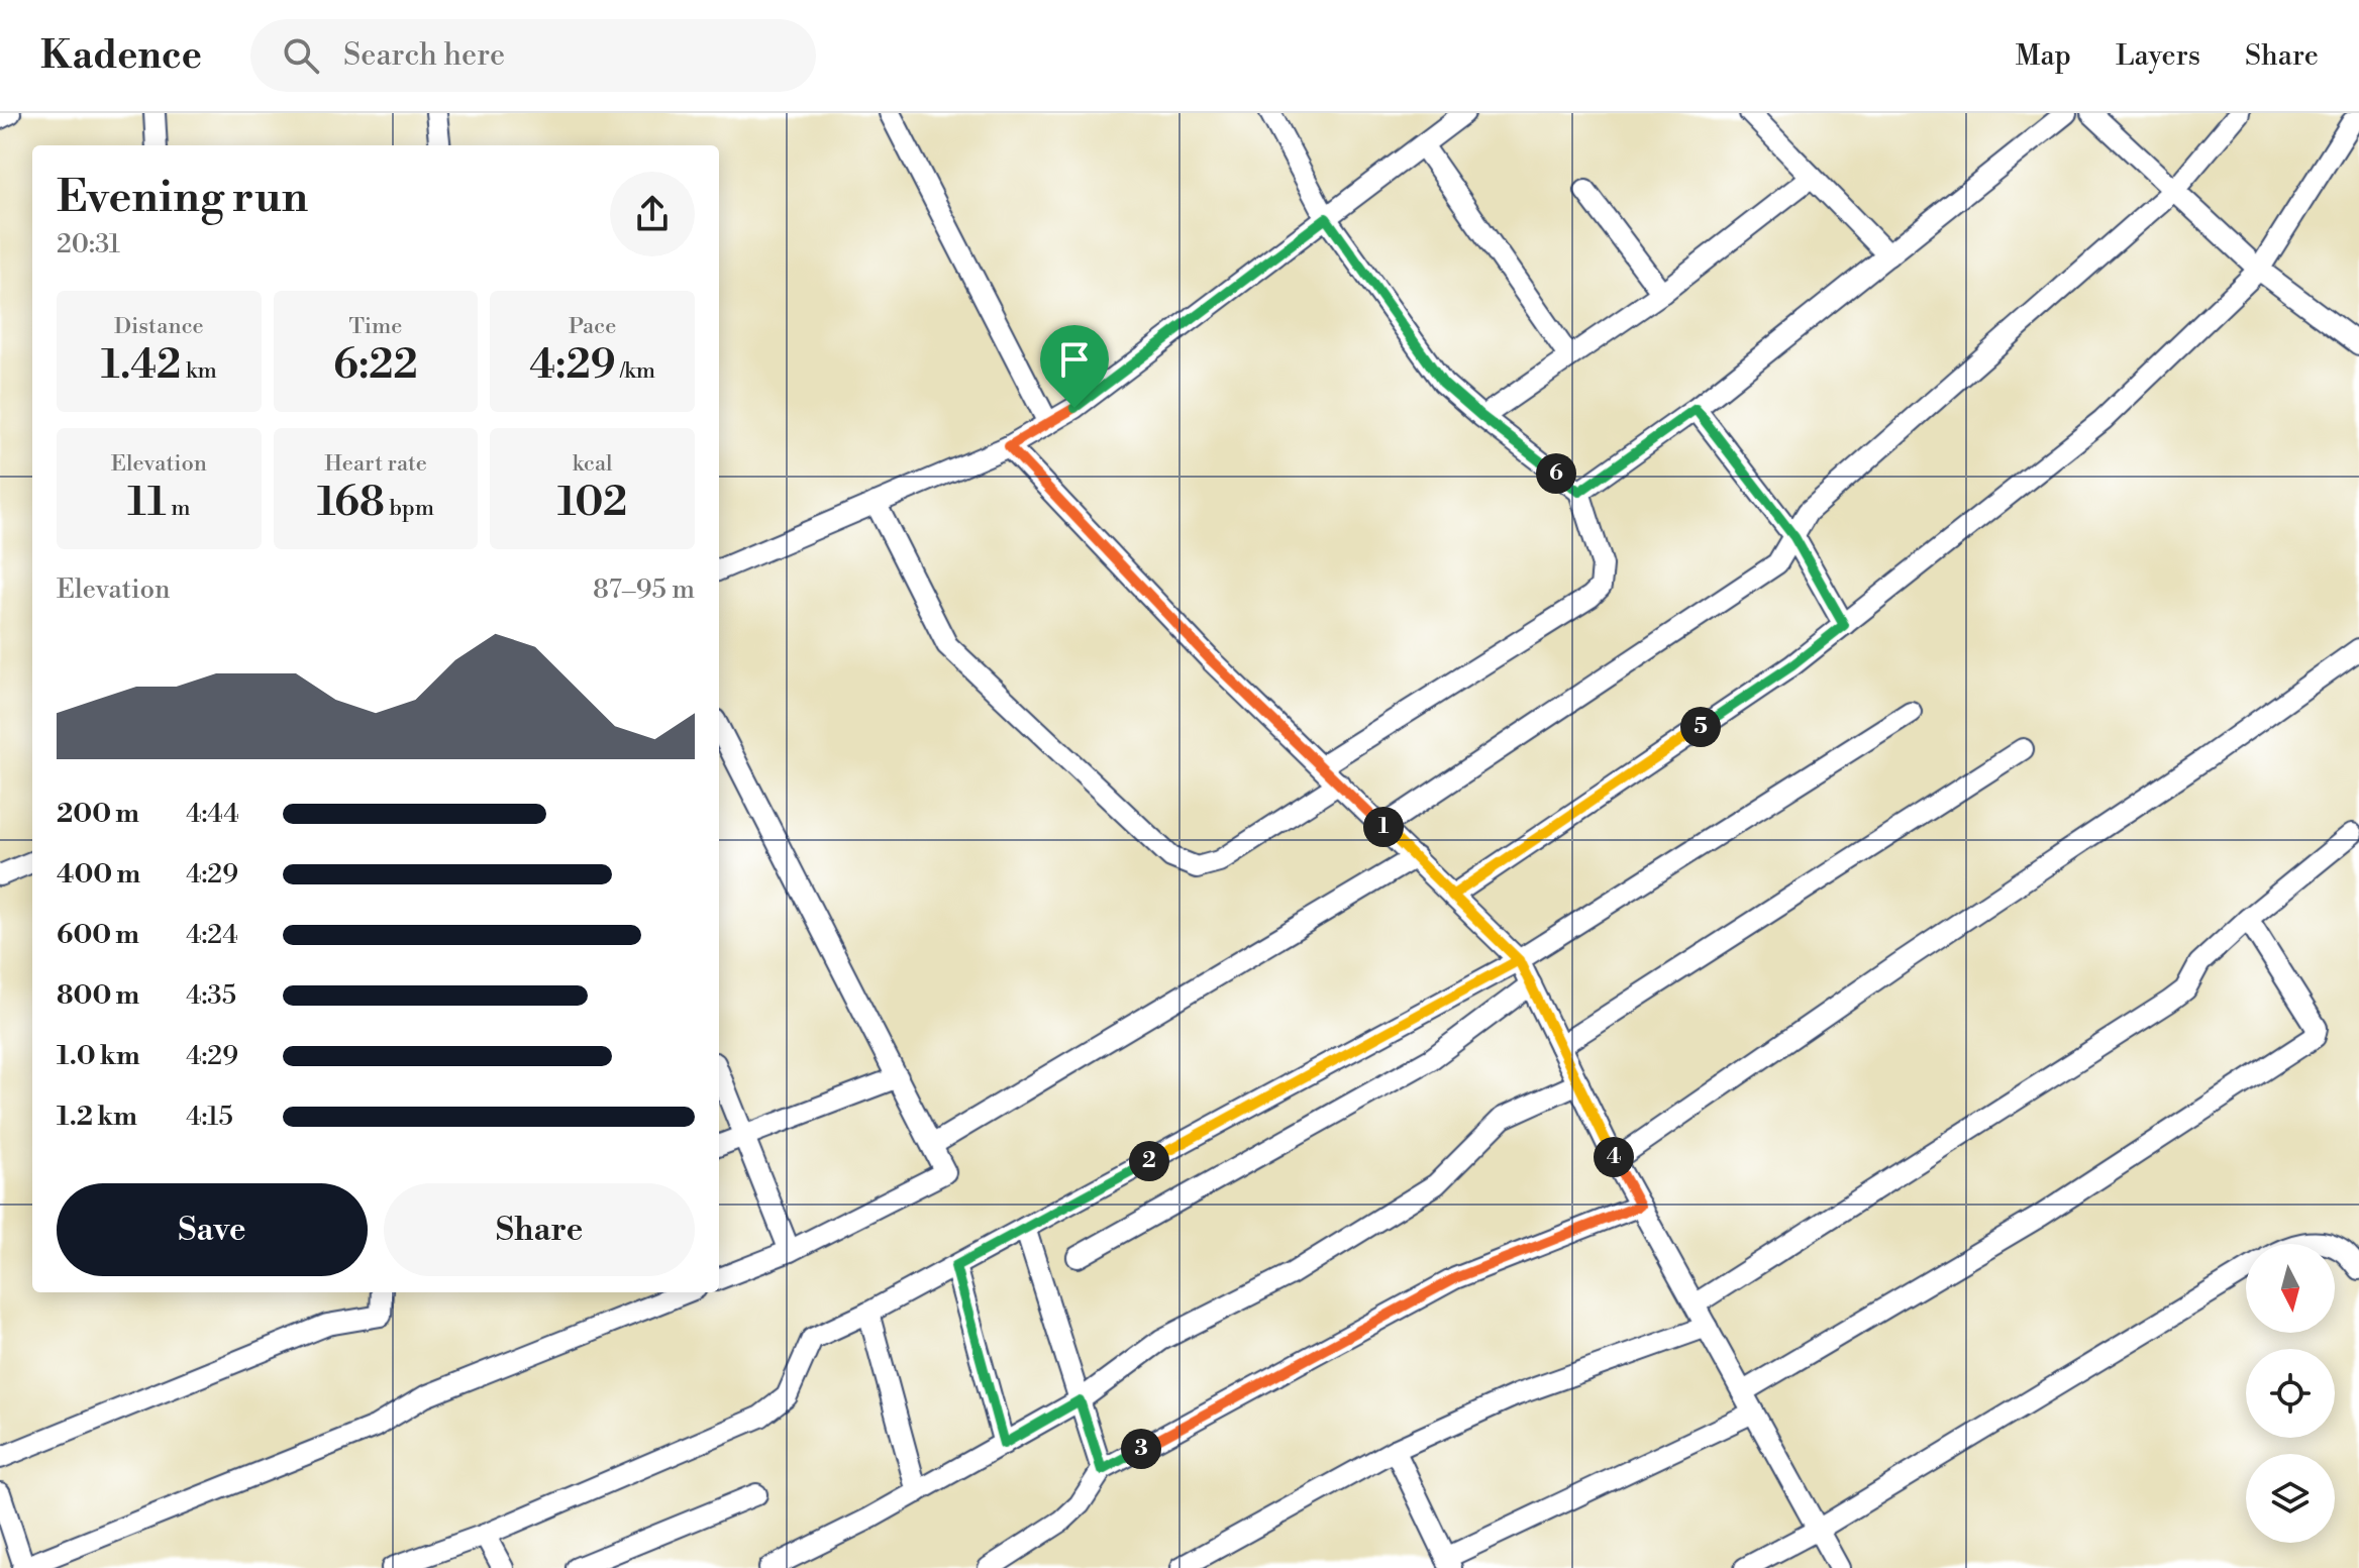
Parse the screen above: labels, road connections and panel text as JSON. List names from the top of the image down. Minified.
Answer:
{"north":"bottom","page":{"header":"Kadence","search":"Search here","nav":["Map","Layers","Share"],"heading":["Evening run","20:31"],"stats":[["Distance","1.42 km"],["Time","6:22"],["Pace","4:29 /km"],["Elevation","11 m"],["Heart rate","168 bpm"],["kcal","102"]],"pins":["6","5","1","4","2","3"],"chart":["Elevation","87–95 m"],"list":[{"name":"200 m","note":"4:44"},{"name":"400 m","note":"4:29"},{"name":"600 m","note":"4:24"},{"name":"800 m","note":"4:35"},{"name":"1.0 km","note":"4:29"},{"name":"1.2 km","note":"4:15"}],"buttons":["Save","Share"]}}
